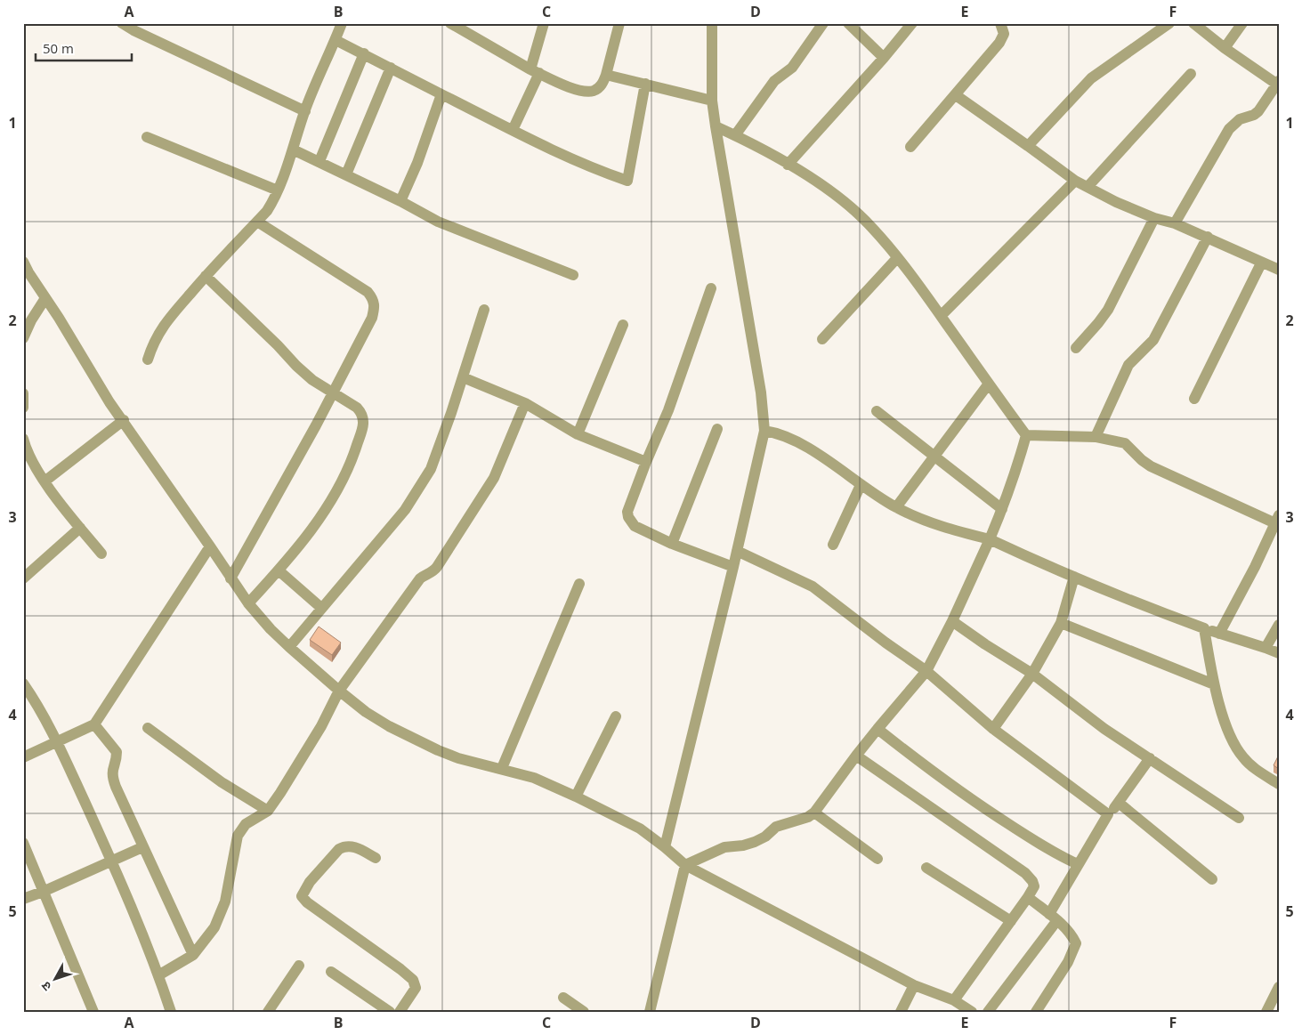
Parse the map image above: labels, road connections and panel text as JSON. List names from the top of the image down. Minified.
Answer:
{"scale_bar":"50 m","north":"bottom left","grid":{"columns":["A","B","C","D","E","F"],"rows":["1","2","3","4","5"]}}
